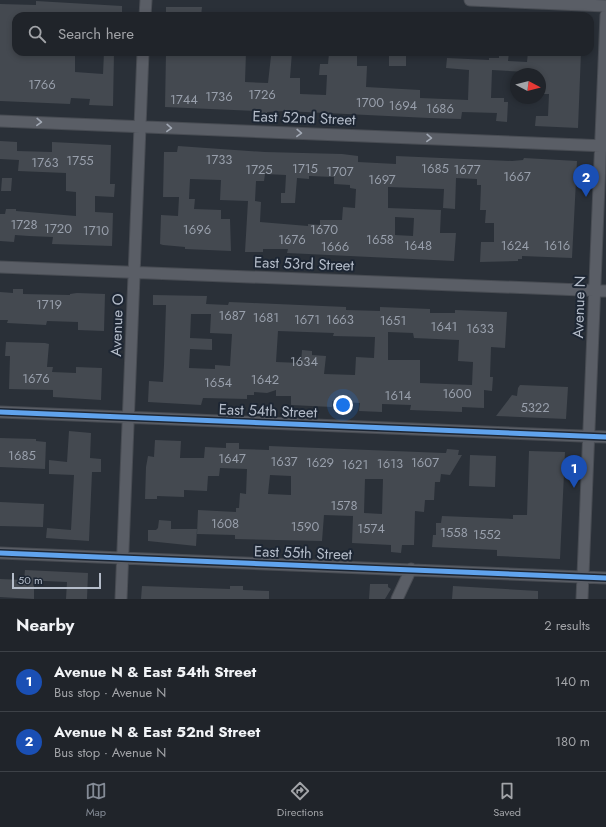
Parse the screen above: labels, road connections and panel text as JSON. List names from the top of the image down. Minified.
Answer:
{"streets":{"street":["East 52nd Street","East 53rd Street","Avenue N","Avenue O","East 54th Street","East 55th Street"]},"crossings":[["East 52nd Street","Avenue N"],["East 52nd Street","Avenue O"],["East 53rd Street","Avenue N"],["East 53rd Street","Avenue O"],["Avenue N","East 54th Street"],["Avenue N","East 55th Street"],["Avenue O","East 54th Street"],["Avenue O","East 55th Street"]],"one_way":["East 52nd Street"],"house_numbers":["1766","1726","1736","1744","1700","1694","1686","1733","1755","1763","1715","1685","1725","1677","1707","1667","1697","1728","1720","1696","1670","1710","1676","1658","1648","1624","1616","1666","1719","1687","1681","1671","1663","1651","1641","1633","1634","1676","1642","1654","1600","1614","5322","1685","1647","1637","1629","1607","1613","1621","1578","1608","1590","1574","1558","1552"],"scale_bar":"50 m","north":"right","page":{"search":"Search here","pins":["2","1"],"scale":"50 m","heading":["Nearby","2 results"],"list":[{"mark":"1","name":"Avenue N & East 54th Street","note":"Bus stop · Avenue N","value":"140 m"},{"mark":"2","name":"Avenue N & East 52nd Street","note":"Bus stop · Avenue N","value":"180 m"}],"nav":["Map","Directions","Saved"]}}
